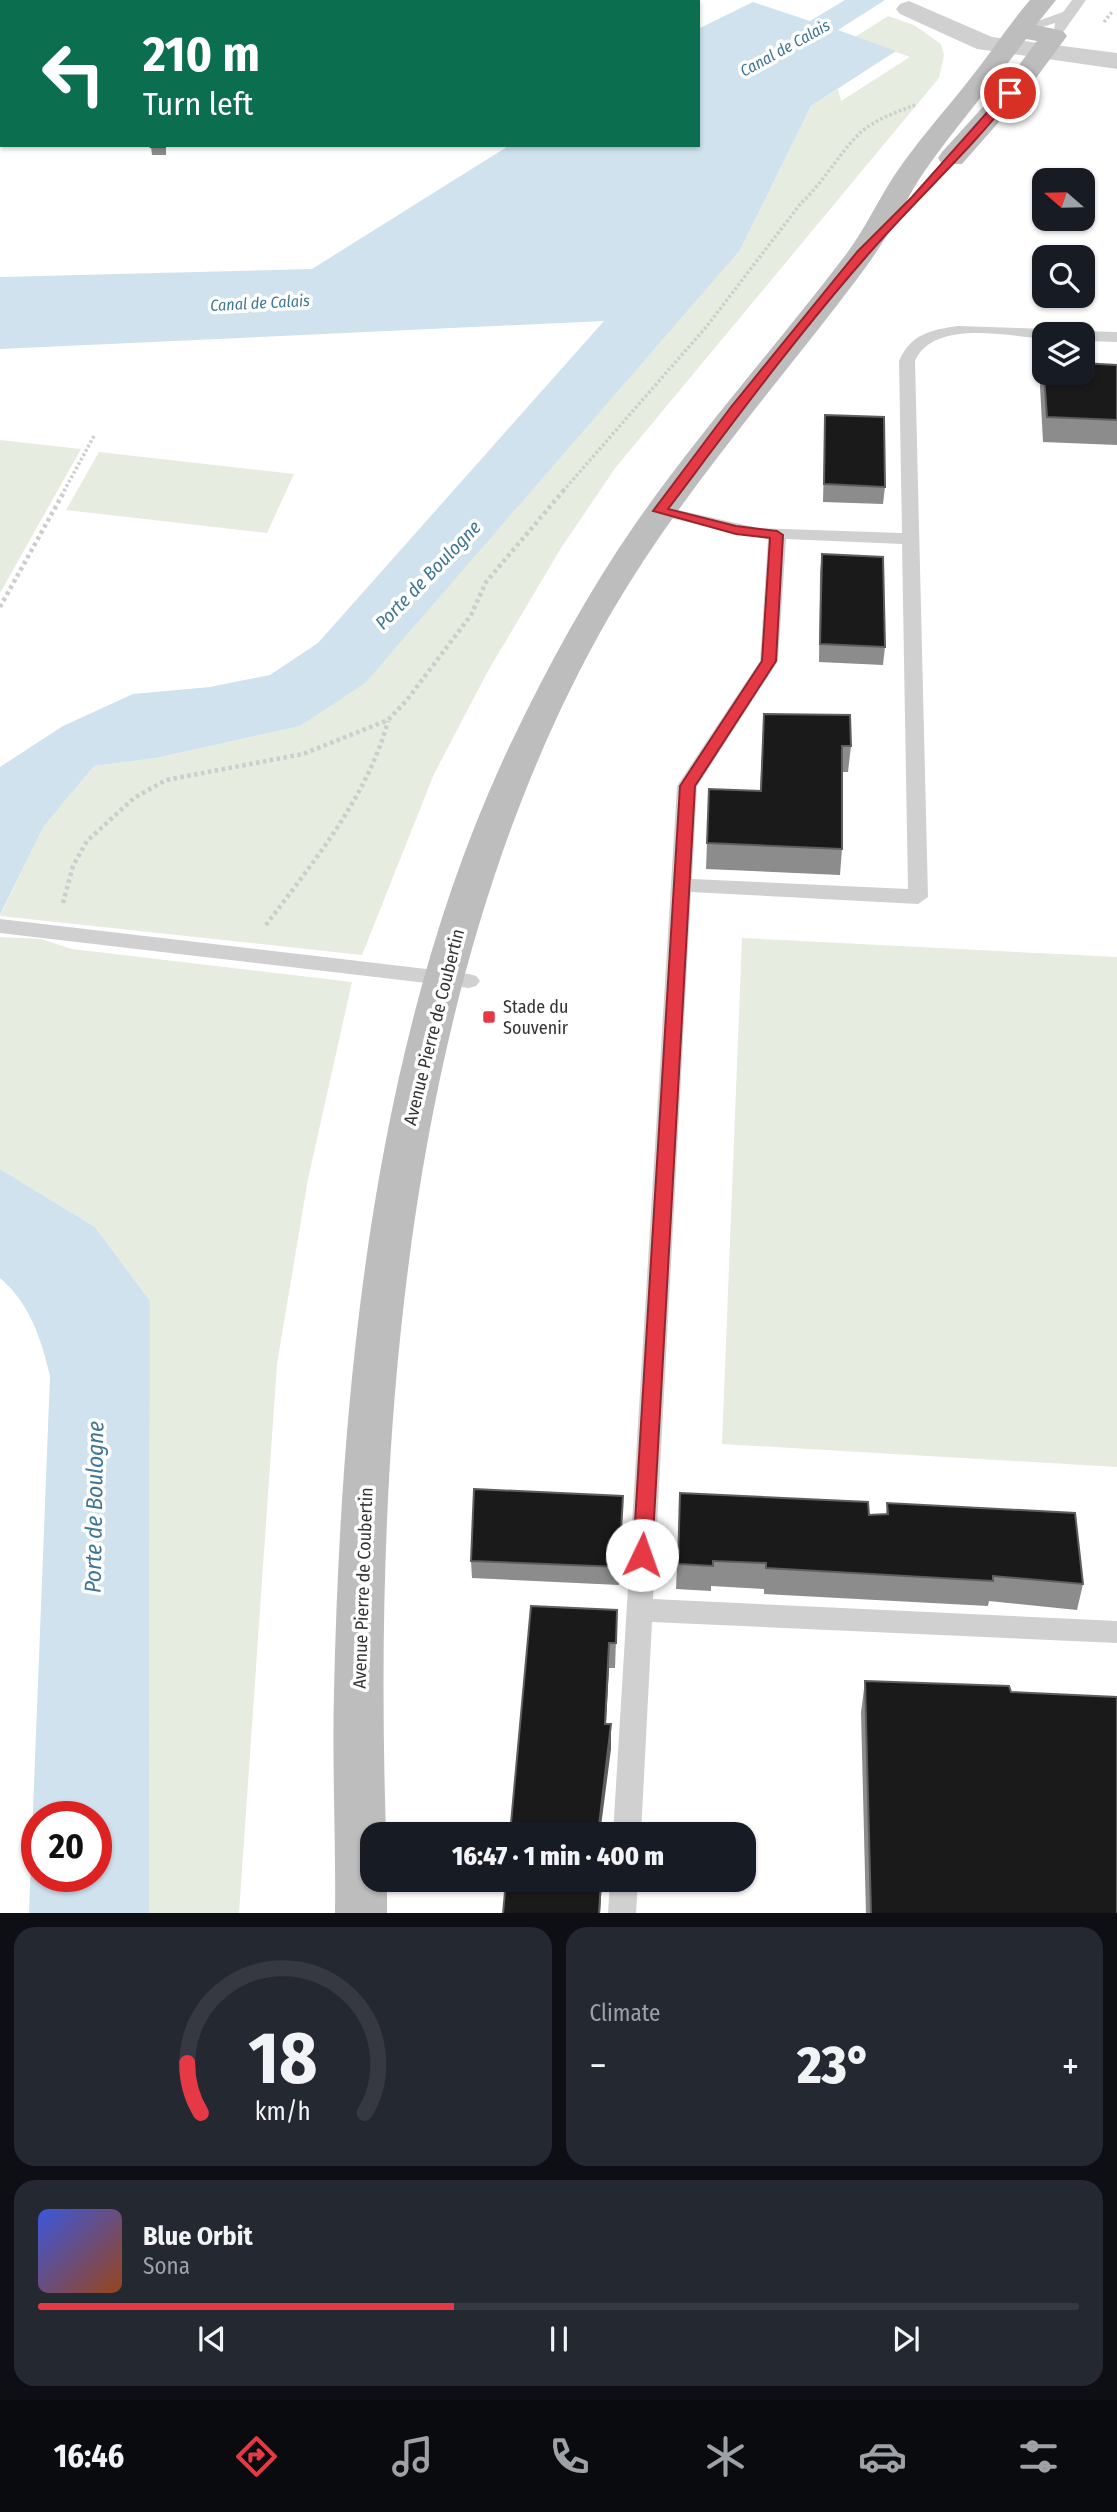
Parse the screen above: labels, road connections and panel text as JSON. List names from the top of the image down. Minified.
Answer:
{"streets":{"street":["Avenue Pierre de Coubertin"]},"water":["Canal de Calais","Porte de Boulogne"],"places":{"transit":["Stade du Souvenir"]},"north":"left","page":{"turn":["210 m","Turn left"],"limit":"20","trip":"16:47 · 1 min · 400 m","tile":"Climate","heat":["−","23°","+"],"song":["Blue Orbit","Sona"],"tabs":"16:46","gauge":["18","km/h"]}}
